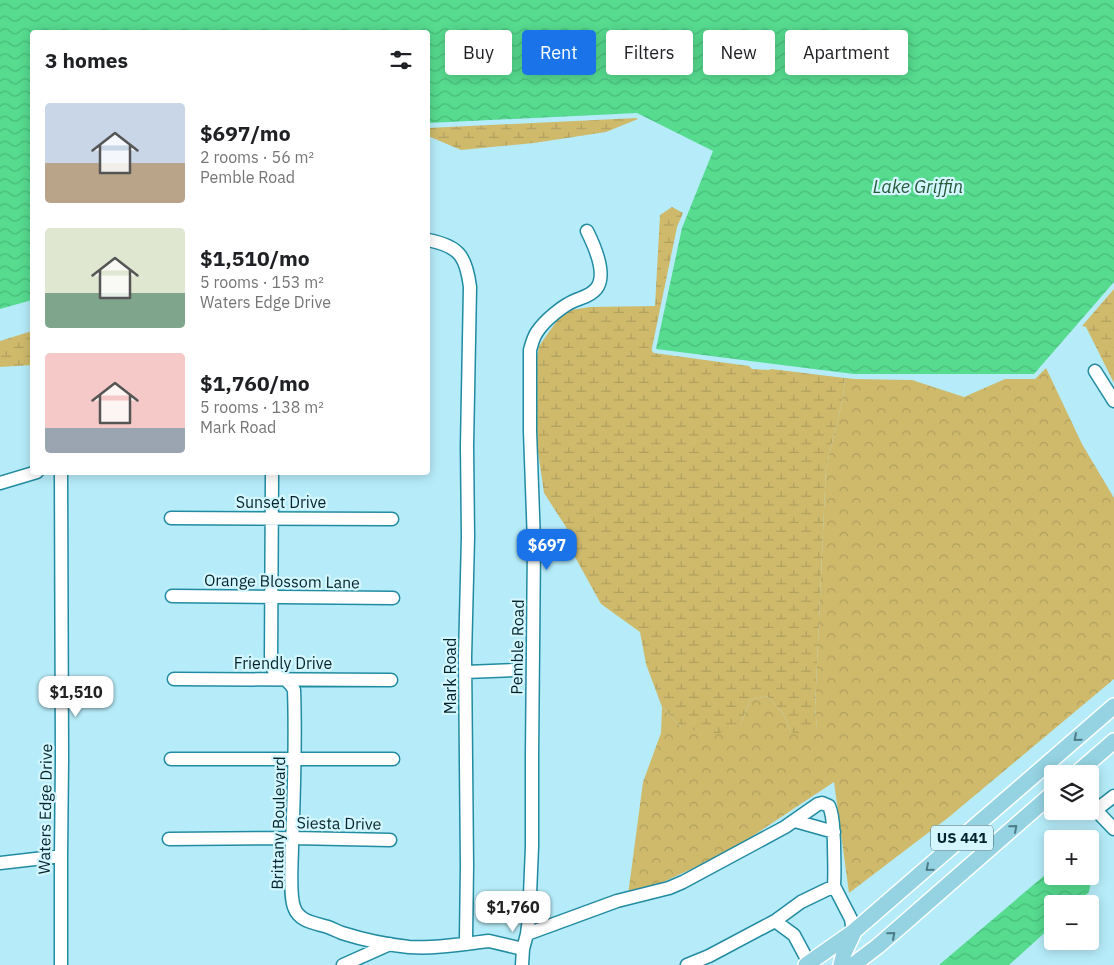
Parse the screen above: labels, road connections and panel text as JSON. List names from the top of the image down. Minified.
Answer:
{"streets":{"main road":["US 441"],"street":["Sunset Drive","Orange Blossom Lane","Pemble Road","Friendly Drive","Mark Road","Waters Edge Drive","Brittany Boulevard","Siesta Drive"]},"crossings":[["Sunset Drive","Brittany Boulevard"],["Orange Blossom Lane","Brittany Boulevard"],["Friendly Drive","Brittany Boulevard"],["Mark Road","Brittany Boulevard"],["Brittany Boulevard","Siesta Drive"]],"water":["Lake Griffin"],"page":{"chip":["Buy","Rent","Filters","New","Apartment"],"heading":"3 homes","list":[{"name":"$697/mo","note":"2 rooms · 56 m² · Pemble Road"},{"name":"$1,510/mo","note":"5 rooms · 153 m² · Waters Edge Drive"},{"name":"$1,760/mo","note":"5 rooms · 138 m² · Mark Road"}],"price":["$697","$1,510","$1,760"],"map_buttons":["+","−"]}}
